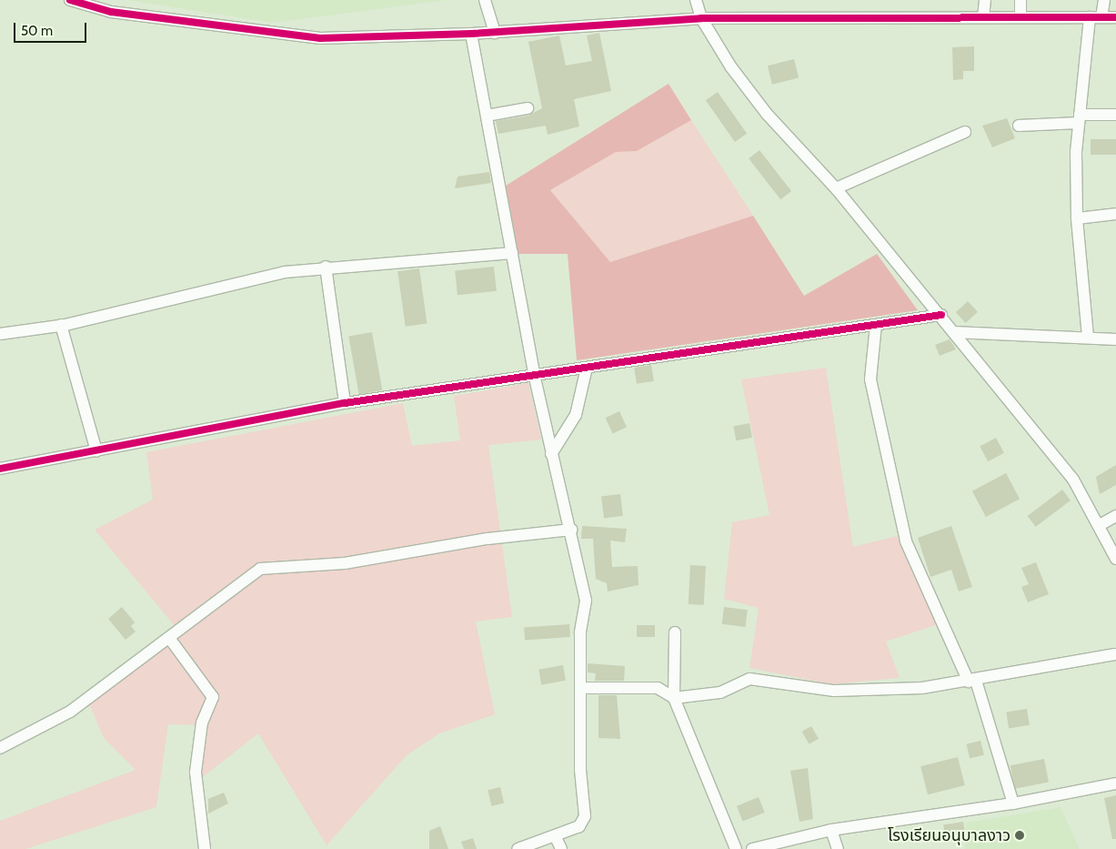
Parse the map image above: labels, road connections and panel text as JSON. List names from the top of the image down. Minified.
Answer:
{"places":["โรงเรียนอนุบาลงาว"],"scale_bar":"50 m"}
